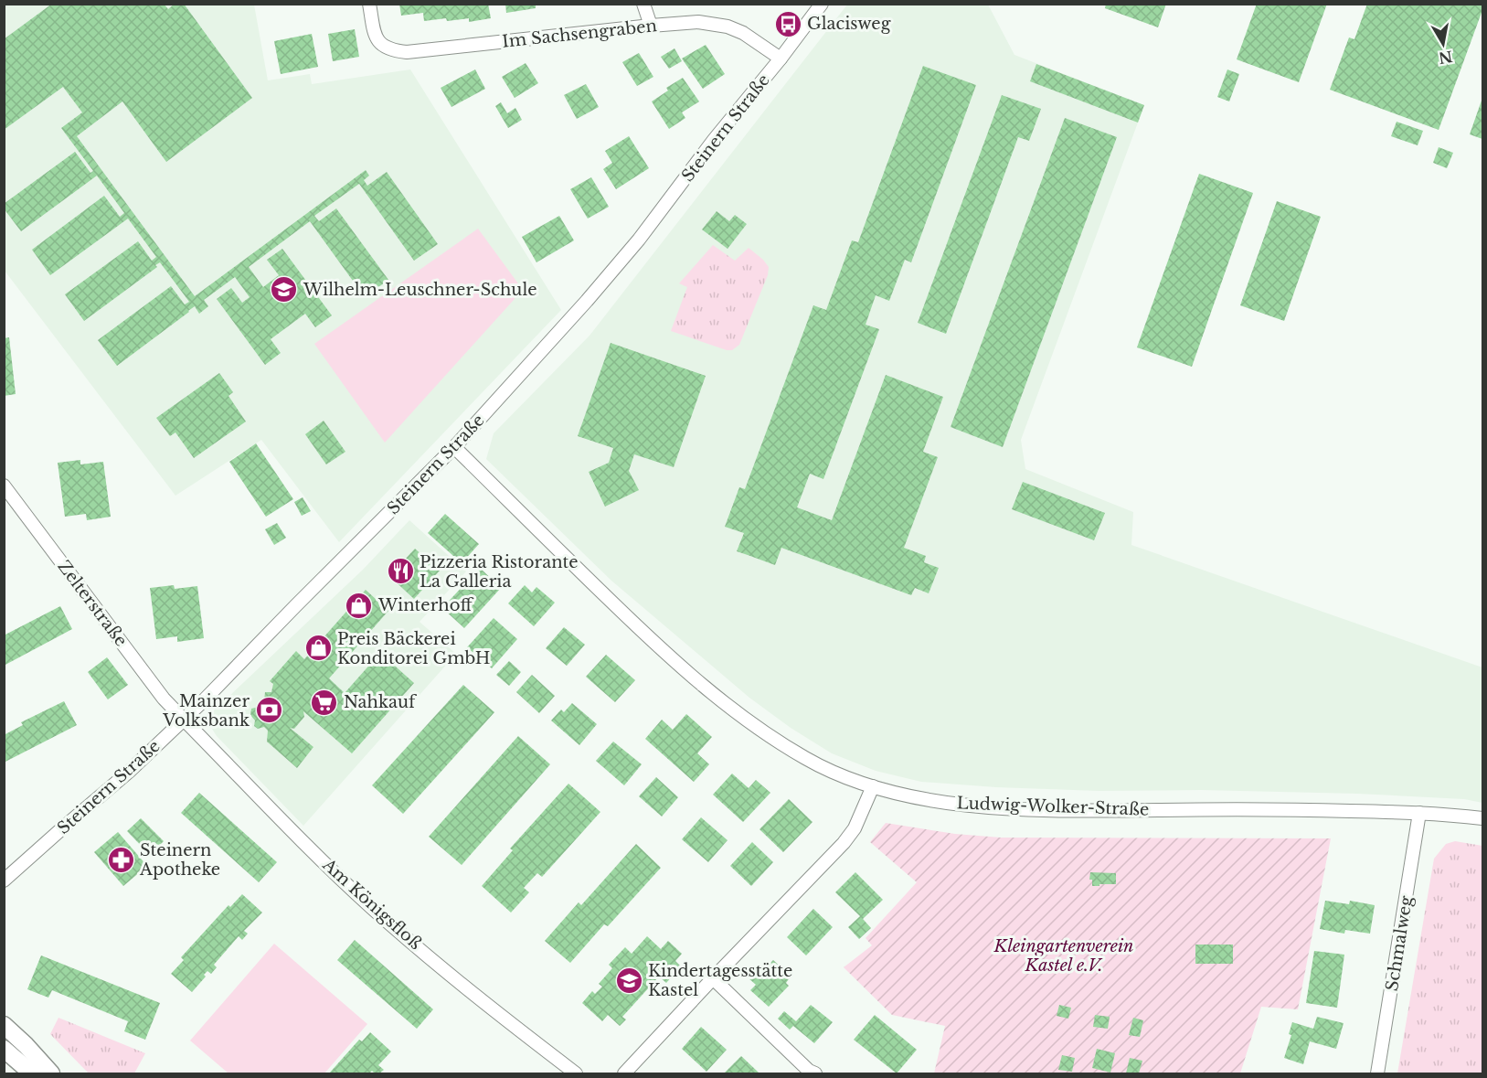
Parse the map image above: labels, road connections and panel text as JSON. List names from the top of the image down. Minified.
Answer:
{"streets":{"street":["Im Sachsengraben","Steinern Straße","Zelterstraße","Ludwig-Wolker-Straße","Am Königsfloß","Schmalweg"]},"crossings":[["Im Sachsengraben","Steinern Straße"],["Steinern Straße","Zelterstraße"],["Steinern Straße","Ludwig-Wolker-Straße"],["Steinern Straße","Am Königsfloß"],["Zelterstraße","Am Königsfloß"],["Ludwig-Wolker-Straße","Schmalweg"]],"parks":["Kleingartenverein Kastel e.V."],"places":{"bus stop":["Glacisweg"],"school or university":["Wilhelm-Leuschner-Schule","Kindertagesstätte Kastel"],"restaurant":["Pizzeria Ristorante La Galleria"],"shop":["Winterhoff","Preis Bäckerei Konditorei GmbH"],"supermarket":["Nahkauf"],"bank":["Mainzer Volksbank"],"pharmacy":["Steinern Apotheke"]},"north":"bottom"}
